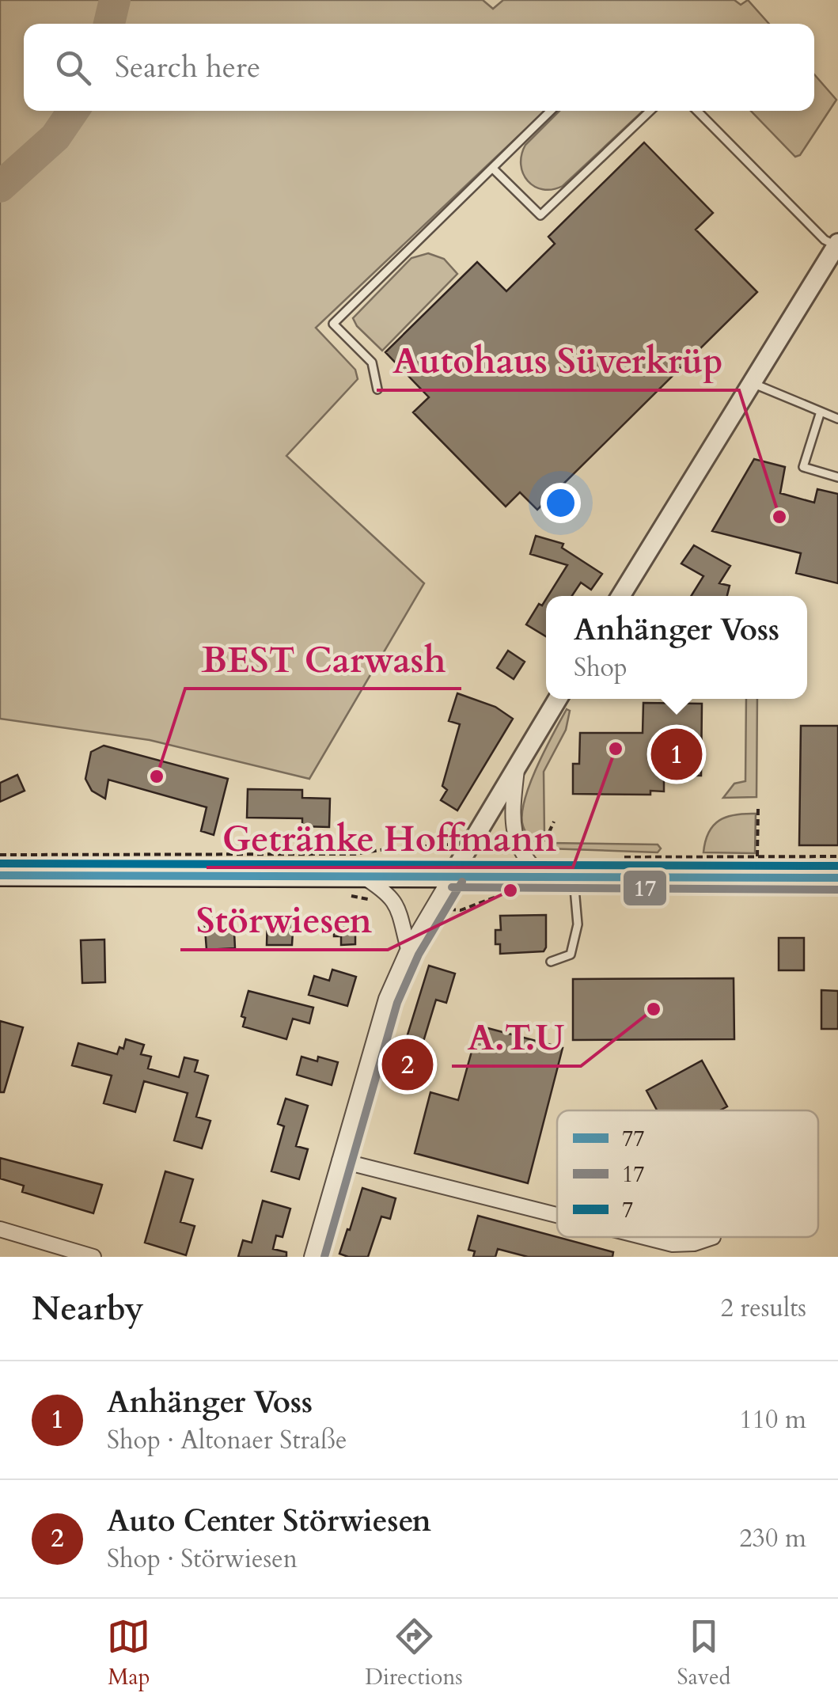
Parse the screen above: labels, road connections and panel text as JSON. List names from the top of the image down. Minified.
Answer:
{"places":["Autohaus Süverkrüp","Getränke Hoffmann","BEST Carwash","Störwiesen","A.T.U"],"lines":["transit line 7","transit line 77","transit line 17"],"legend":["77","17","7"],"page":{"search":"Search here","popup":["Anhänger Voss","Shop"],"pins":["1","2"],"heading":["Nearby","2 results"],"list":[{"mark":"1","name":"Anhänger Voss","note":"Shop · Altonaer Straße","value":"110 m"},{"mark":"2","name":"Auto Center Störwiesen","note":"Shop · Störwiesen","value":"230 m"}],"nav":["Map","Directions","Saved"]}}
